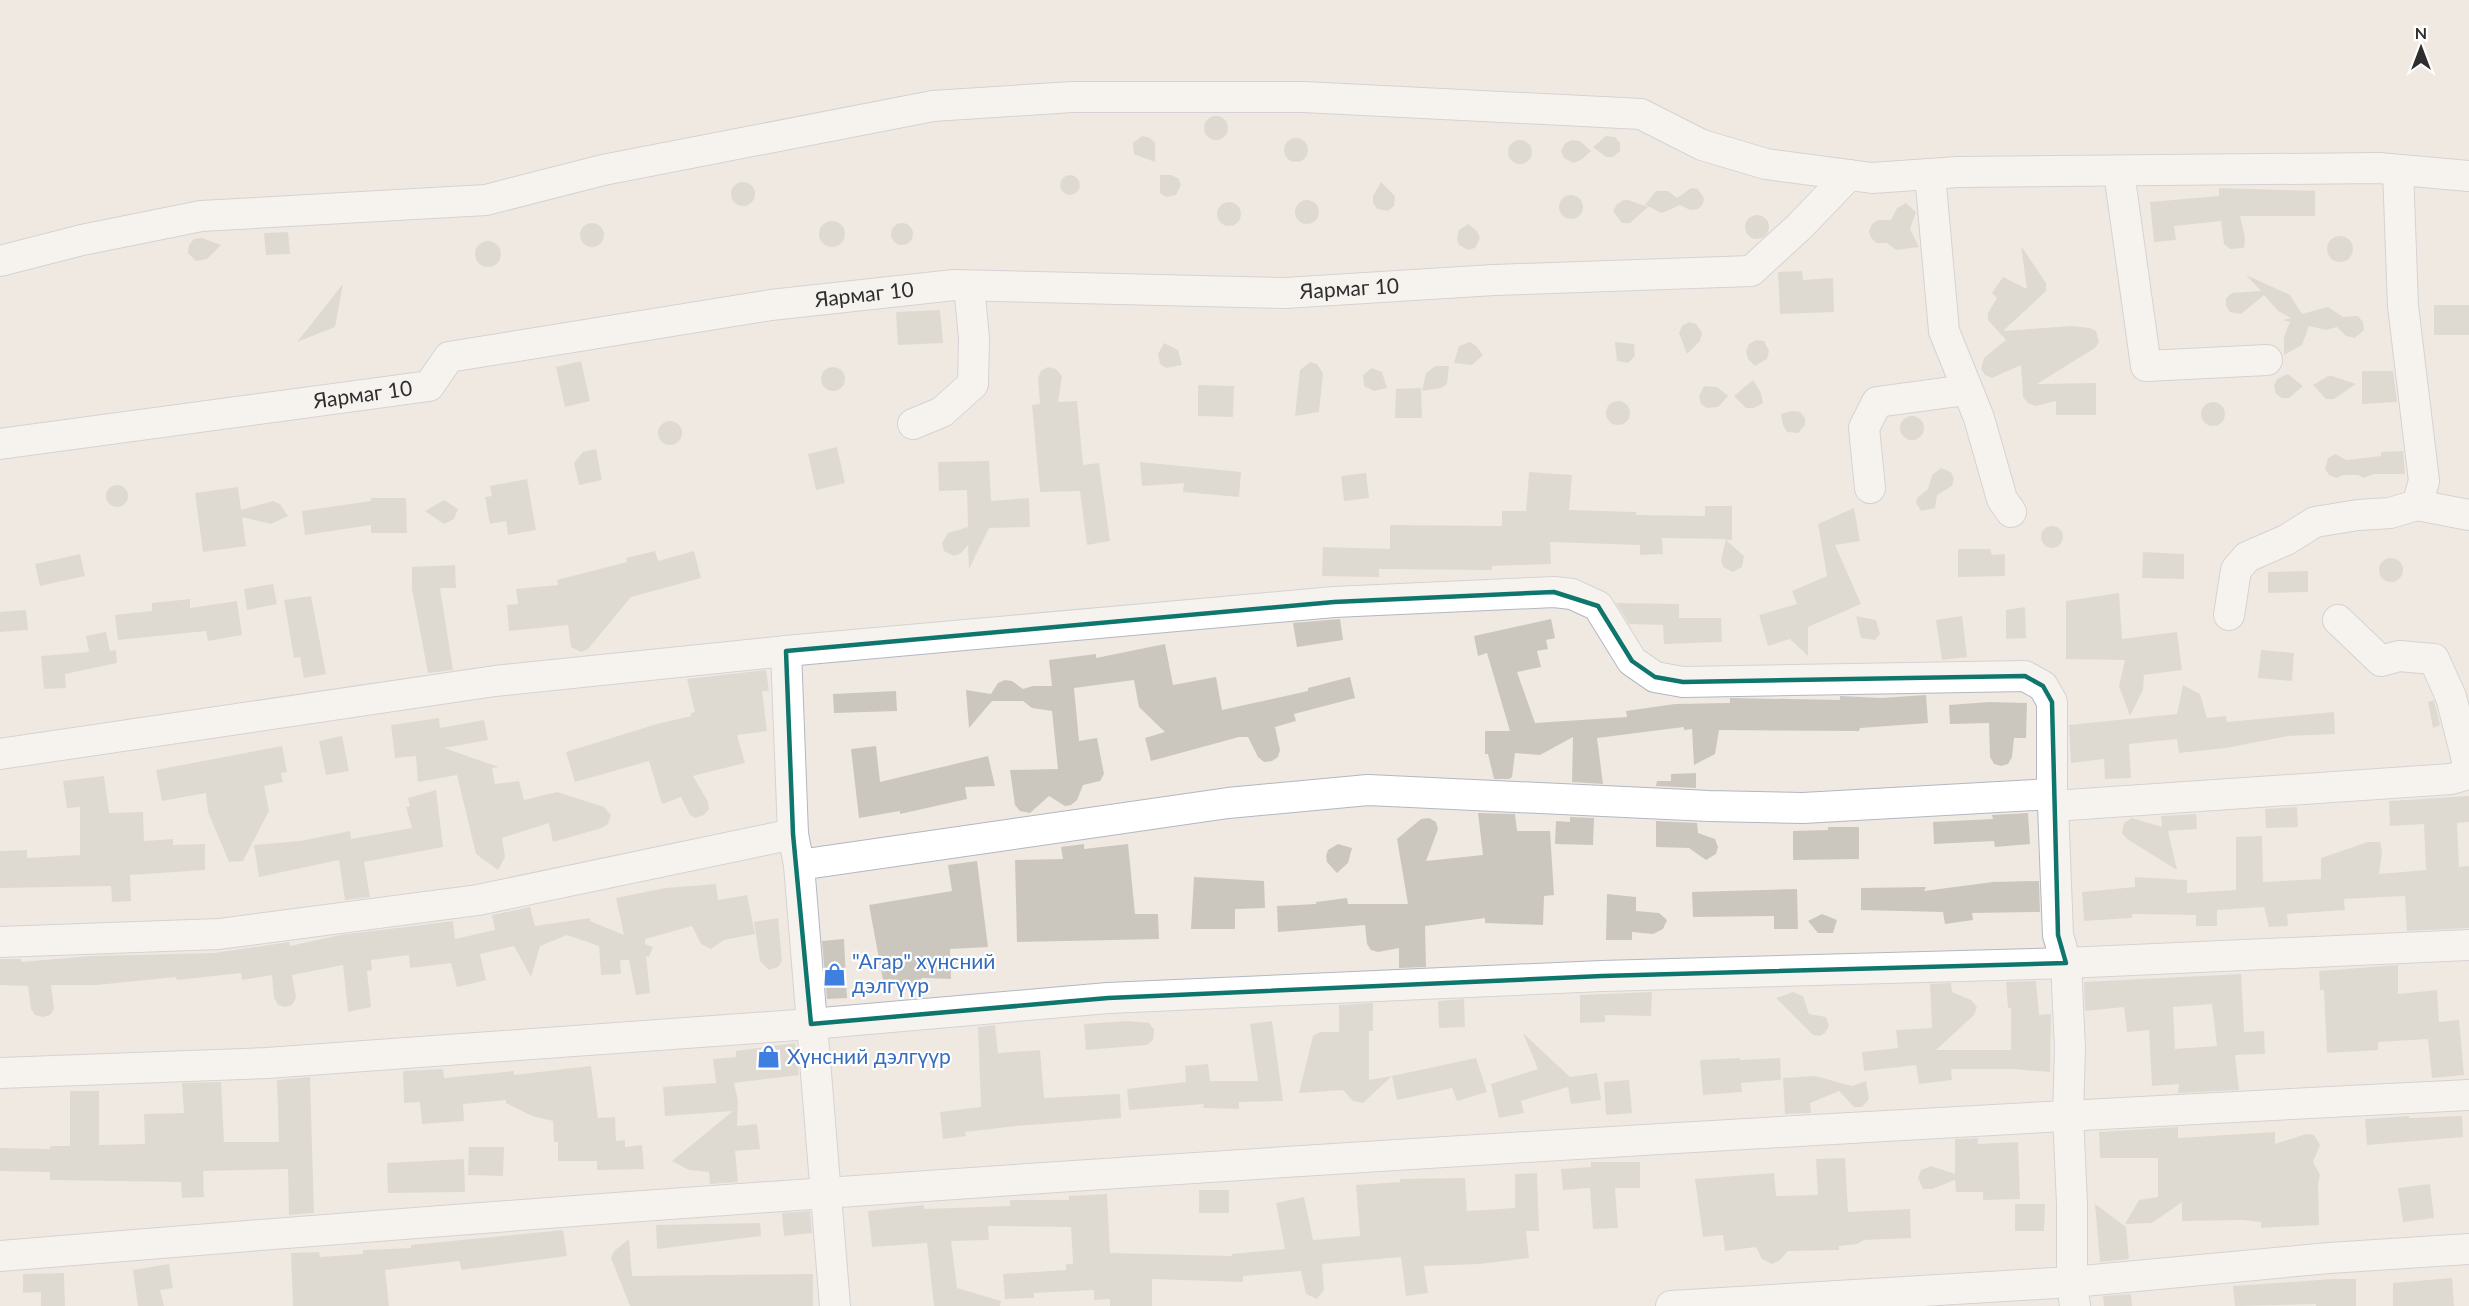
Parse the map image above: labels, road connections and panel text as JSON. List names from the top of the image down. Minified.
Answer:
{"streets":{"street":["Яармаг 10"]},"places":{"shop":["\"Агар\" хүнсний дэлгүүр","Хүнсний дэлгүүр"]},"north":"top"}
